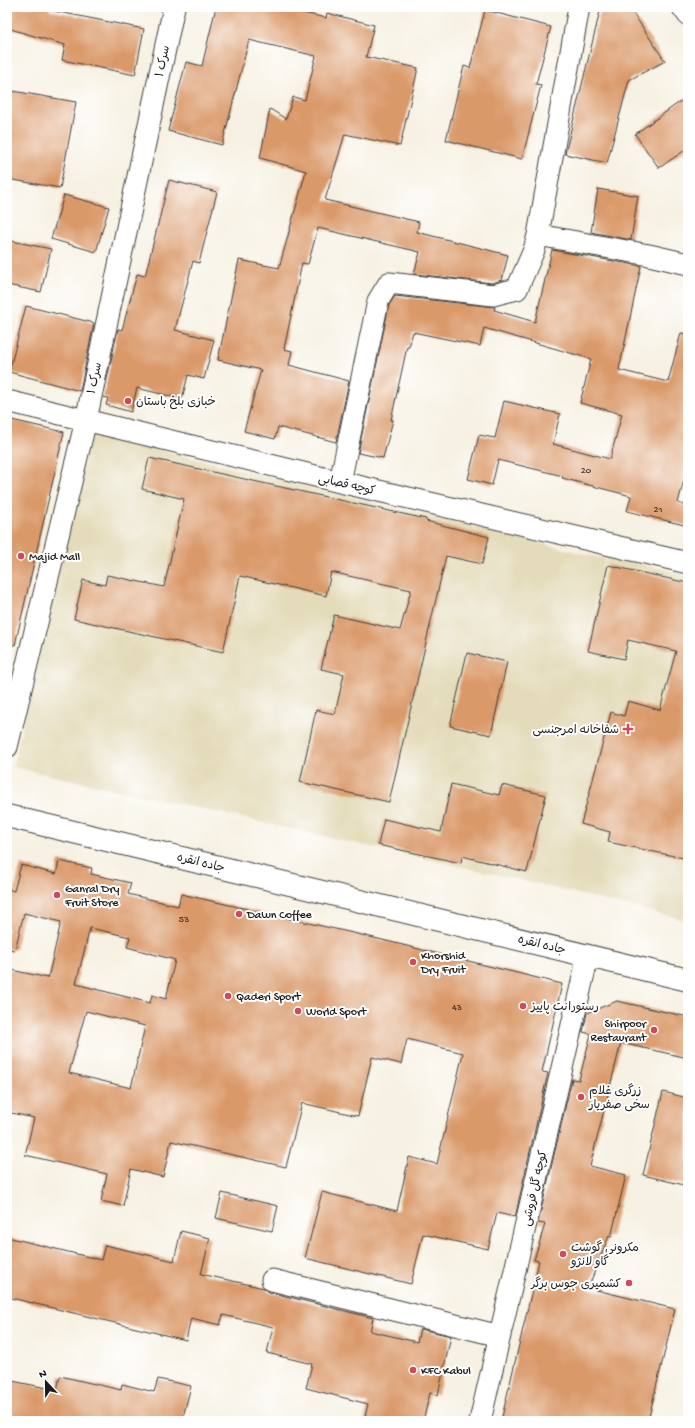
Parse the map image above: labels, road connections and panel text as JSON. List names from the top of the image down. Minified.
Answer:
{"streets":{"main road":["جاده انقره","جادہ انقرہ"],"street":["سرک ۱","کوچه قصابی","کوچه گل فروشی"]},"crossings":[["سرک ۱","کوچه قصابی"],["جاده انقره","جادہ انقرہ"],["جادہ انقرہ","کوچه گل فروشی"]],"places":{"other":["خبازی بلخ باستان","Majid Mall","Ganral Dry Fruit Store","Dawn Coffee","Khorshid Dry Fruit","Qaderi Sport","رستورانت پاییز","World Sport","Shirpoor Restaurant","زرگری غلام سخی صفریار","مكرونی گوشت گاو لانژو","کشمیری جوس برگر","KFC Kabul"],"health":["شفاخانه امرجنسی"]},"house_numbers":["20","21","53","43"],"north":"top"}
